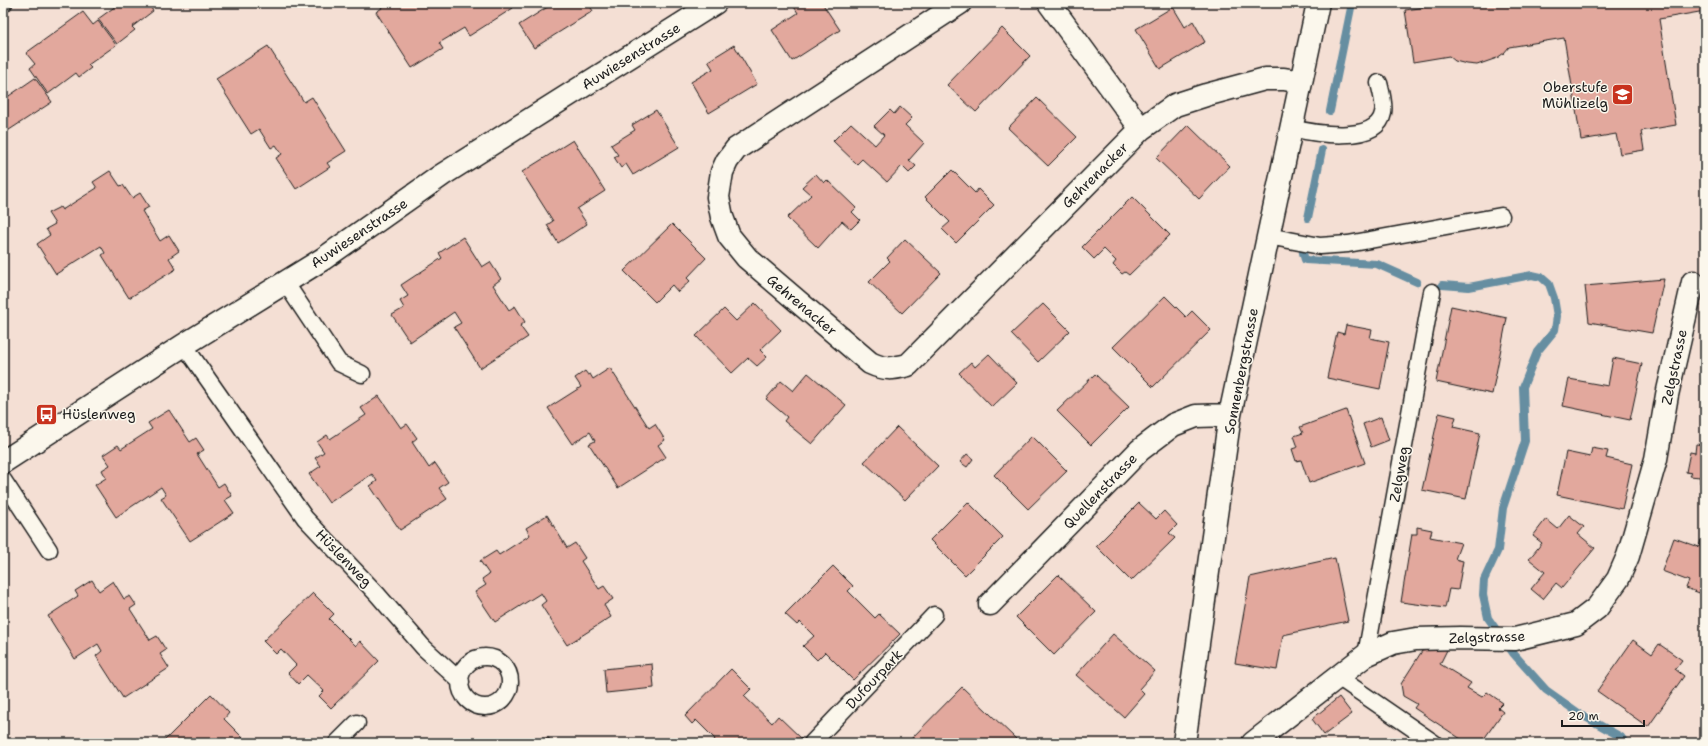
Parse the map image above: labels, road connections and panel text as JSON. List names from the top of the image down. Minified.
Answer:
{"streets":{"street":["Auwiesenstrasse","Gehrenacker","Zelgstrasse","Sonnenbergstrasse","Quellenstrasse"],"lane":["Zelgweg","Hüslenweg","Dufourpark"]},"crossings":[["Auwiesenstrasse","Hüslenweg"],["Gehrenacker","Sonnenbergstrasse"],["Zelgstrasse","Zelgweg"],["Sonnenbergstrasse","Quellenstrasse"]],"places":{"school or university":["Oberstufe Mühlizelg"],"bus stop":["Hüslenweg"]},"scale_bar":"20 m"}
